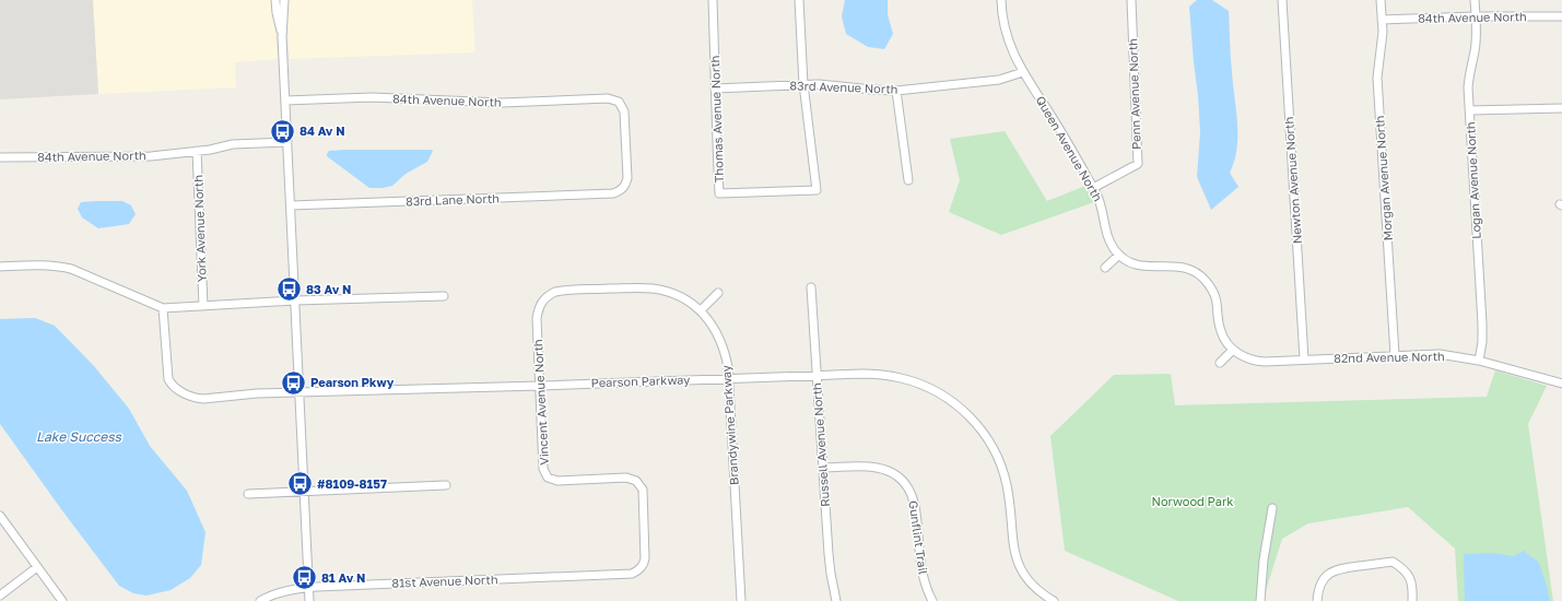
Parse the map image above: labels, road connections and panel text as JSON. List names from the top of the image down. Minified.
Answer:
{"streets":{"street":["84th Avenue North","83rd Avenue North","Penn Avenue North","Thomas Avenue North","Queen Avenue North","Morgan Avenue North","Newton Avenue North","Logan Avenue North","83rd Lane North","York Avenue North","82nd Avenue North","Pearson Parkway","Vincent Avenue North","Brandywine Parkway","Russell Avenue North","Gunflint Trail","81st Avenue North"]},"crossings":[["84th Avenue North","Morgan Avenue North"],["84th Avenue North","Logan Avenue North"],["84th Avenue North","83rd Lane North"],["84th Avenue North","York Avenue North"],["83rd Avenue North","Thomas Avenue North"],["83rd Avenue North","Queen Avenue North"],["Penn Avenue North","Queen Avenue North"],["Queen Avenue North","82nd Avenue North"],["Morgan Avenue North","82nd Avenue North"],["Newton Avenue North","82nd Avenue North"],["Logan Avenue North","82nd Avenue North"],["Pearson Parkway","Vincent Avenue North"],["Pearson Parkway","Brandywine Parkway"],["Pearson Parkway","Russell Avenue North"],["Vincent Avenue North","Brandywine Parkway"],["Vincent Avenue North","81st Avenue North"],["Russell Avenue North","Gunflint Trail"]],"water":["Lake Success"],"parks":["Norwood Park"],"places":{"bus stop":["84 Av N","83 Av N","Pearson Pkwy","#8109-8157","81 Av N"]}}
